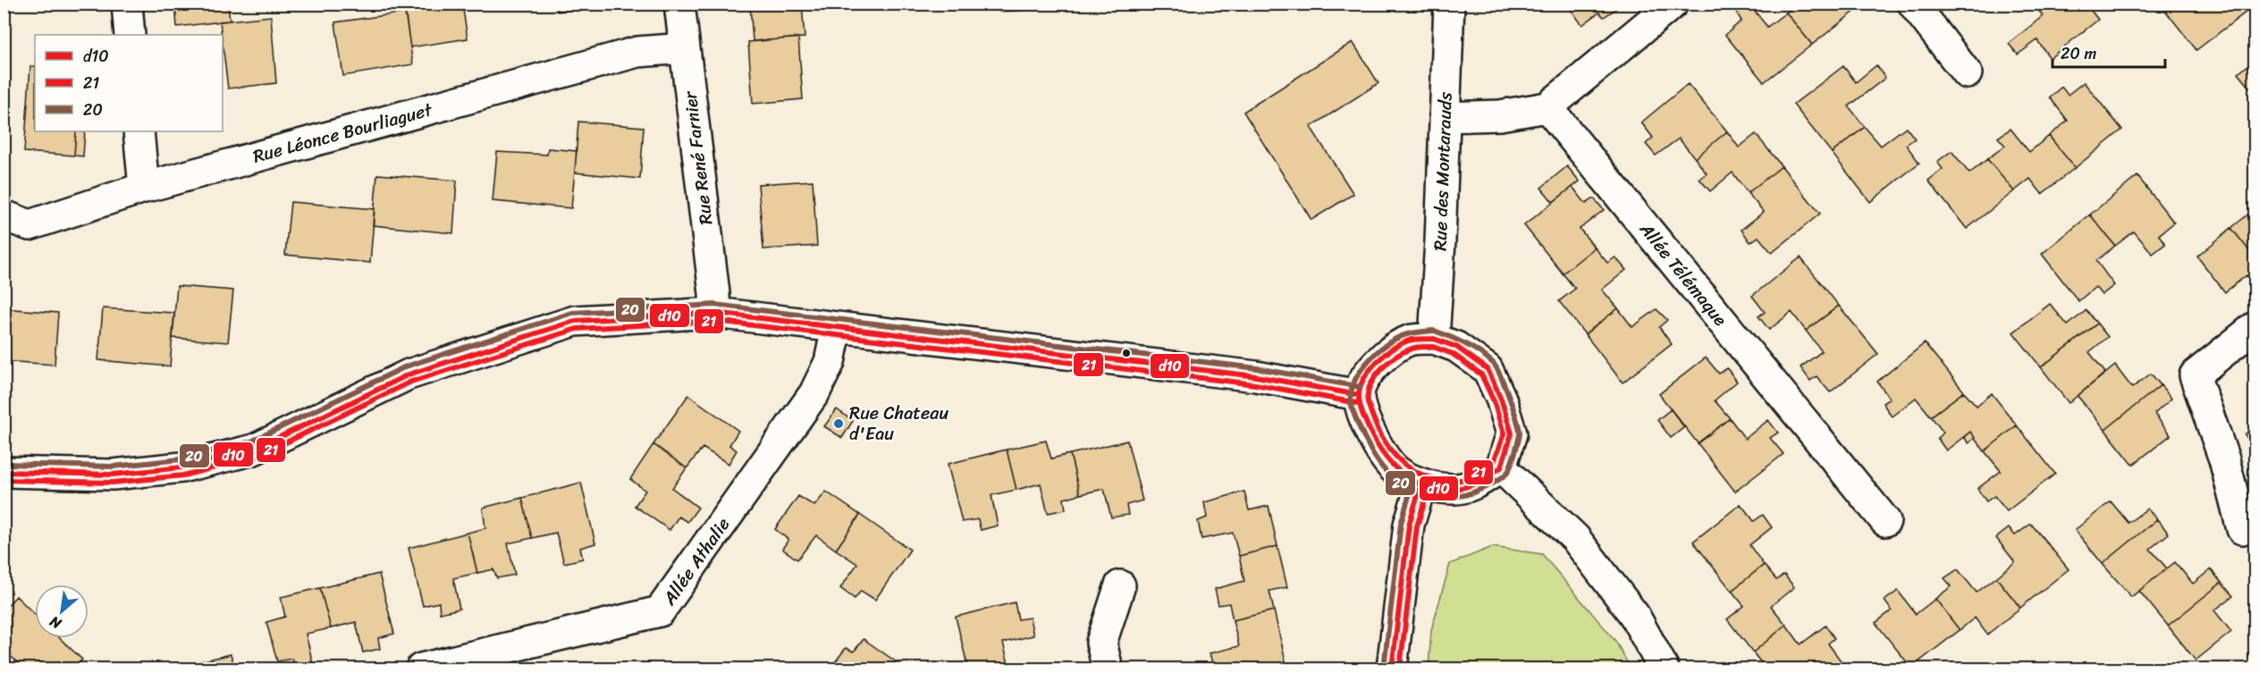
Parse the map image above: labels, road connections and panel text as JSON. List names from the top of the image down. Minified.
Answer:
{"streets":{"street":["Rue Léonce Bourliaguet","Rue René Farnier","Rue des Montarauds","Allée Télémaque","Allée Athalie"]},"crossings":[["Rue Léonce Bourliaguet","Rue René Farnier"]],"places":["Rue Chateau d'Eau"],"lines":["transit line 20","transit line d10","transit line 21"],"legend":["d10","21","20"],"scale_bar":"20 m","north":"bottom left"}
